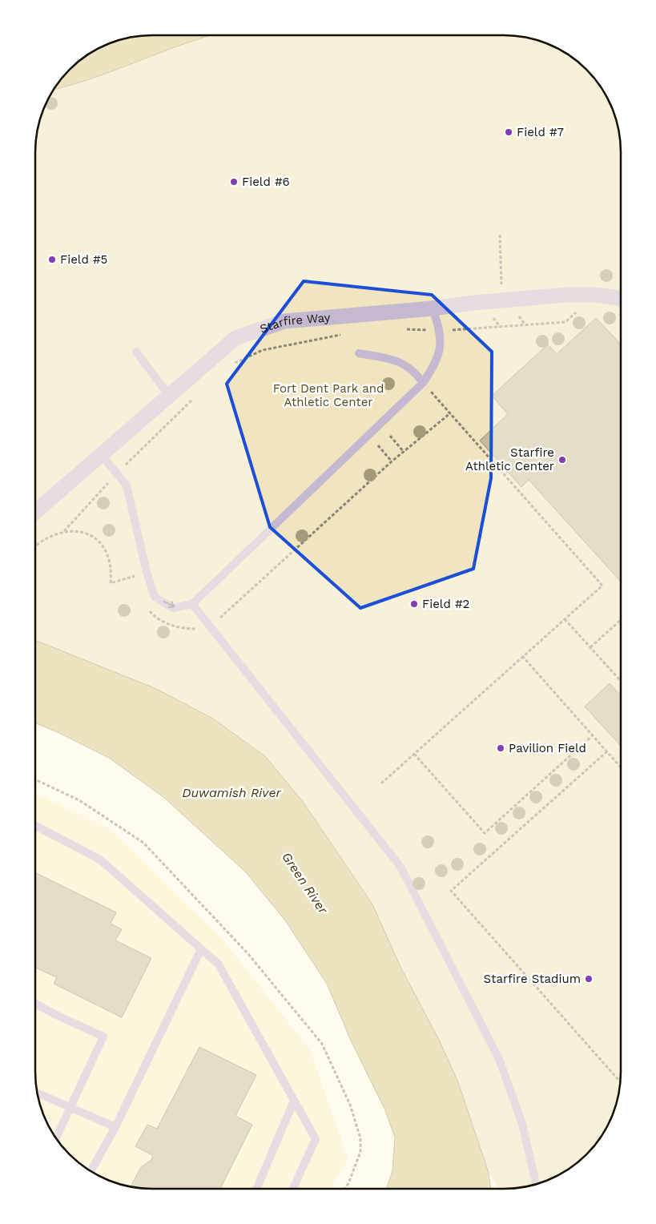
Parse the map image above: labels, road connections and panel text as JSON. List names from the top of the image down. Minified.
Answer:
{"streets":{"street":["Starfire Way"]},"water":["Duwamish River","Green River"],"parks":["Fort Dent Park and Athletic Center"],"places":["Field #7","Field #6","Field #5","Starfire Athletic Center","Field #2","Pavilion Field","Starfire Stadium"]}
